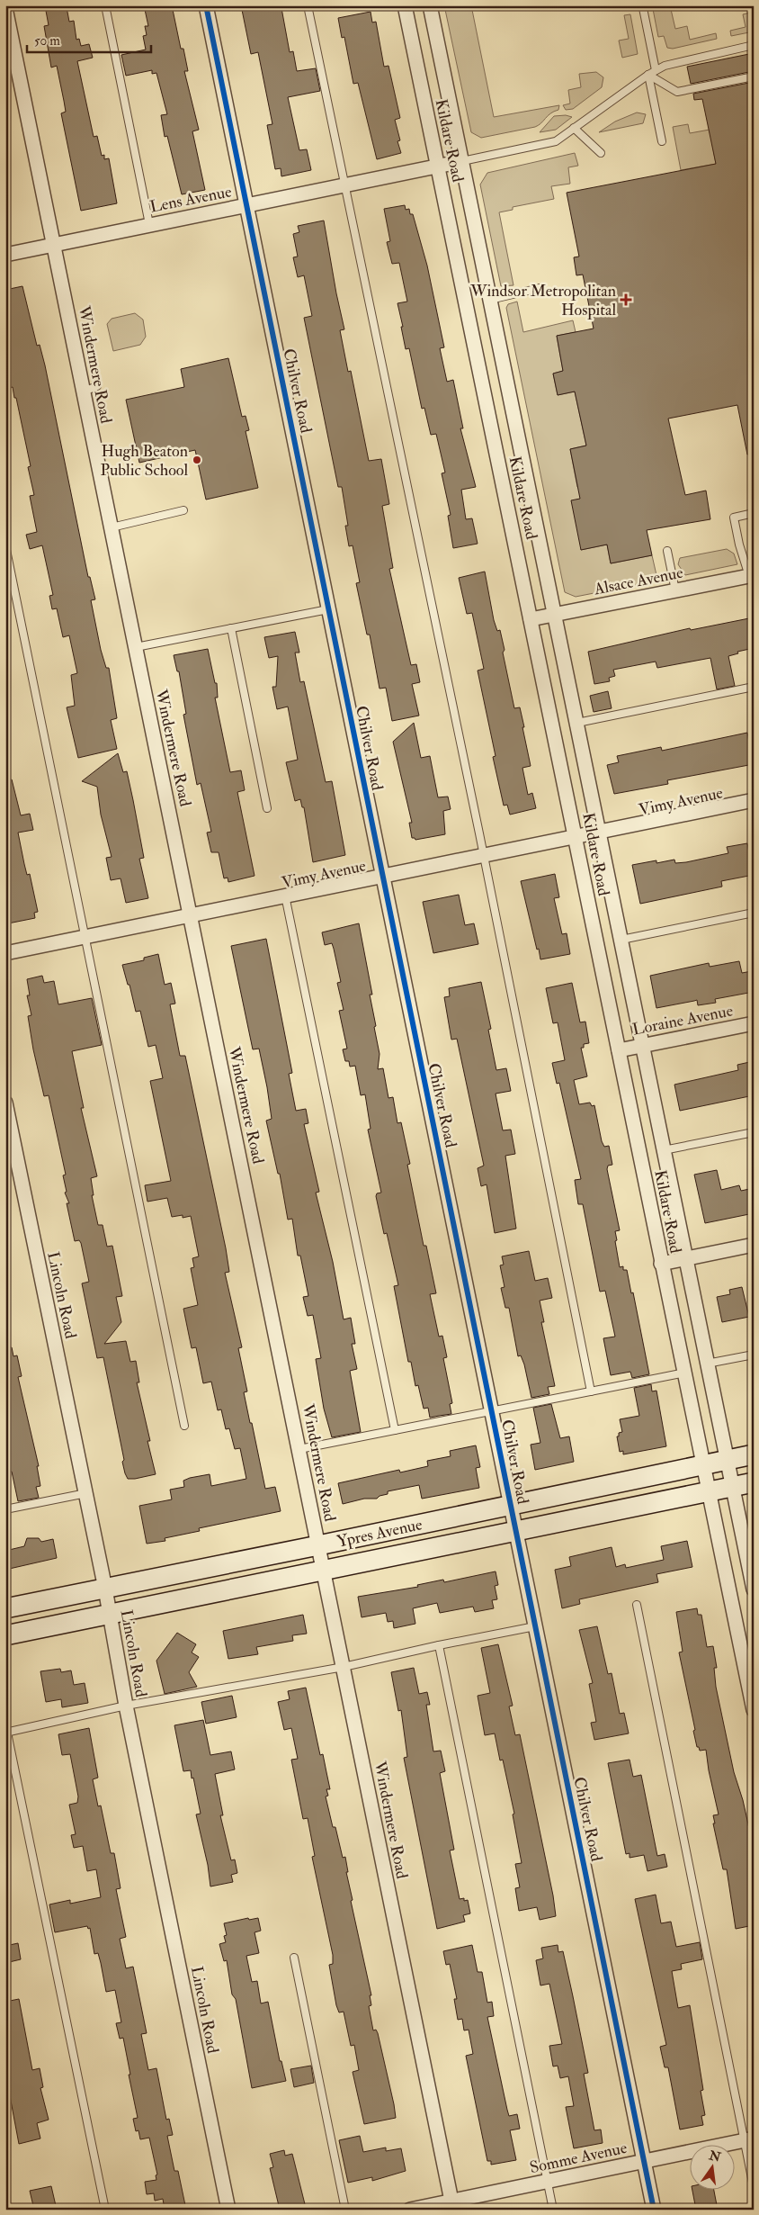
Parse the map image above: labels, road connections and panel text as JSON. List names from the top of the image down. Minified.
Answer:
{"streets":{"main road":["Ypres Avenue"],"street":["Kildare Road","Lens Avenue","Windermere Road","Chilver Road","Alsace Avenue","Vimy Avenue","Loraine Avenue","Lincoln Road","Somme Avenue"]},"crossings":[["Kildare Road","Lens Avenue"],["Kildare Road","Alsace Avenue"],["Kildare Road","Vimy Avenue"],["Kildare Road","Loraine Avenue"],["Kildare Road","Ypres Avenue"],["Lens Avenue","Windermere Road"],["Lens Avenue","Chilver Road"],["Windermere Road","Vimy Avenue"],["Windermere Road","Ypres Avenue"],["Windermere Road","Somme Avenue"],["Chilver Road","Vimy Avenue"],["Chilver Road","Ypres Avenue"],["Chilver Road","Somme Avenue"],["Lincoln Road","Ypres Avenue"]],"places":{"health":["Windsor Metropolitan Hospital"],"other":["Hugh Beaton Public School"]},"scale_bar":"50 m","north":"top"}
